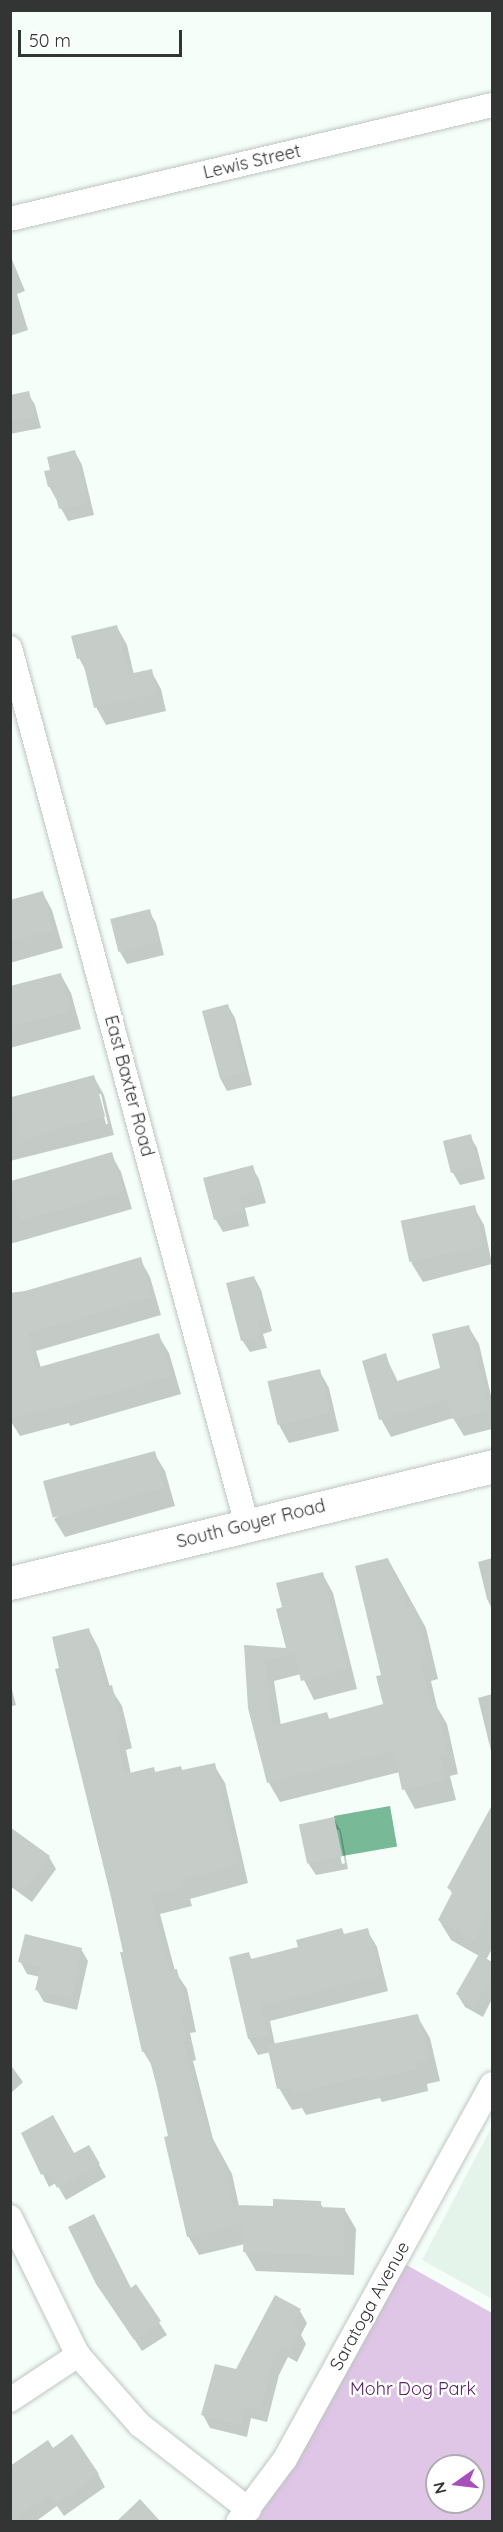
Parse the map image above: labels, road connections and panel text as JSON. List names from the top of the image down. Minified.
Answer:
{"streets":{"street":["Lewis Street","East Baxter Road","South Goyer Road","Saratoga Avenue"]},"crossings":[["East Baxter Road","South Goyer Road"]],"parks":["Mohr Dog Park"],"scale_bar":"50 m","north":"left"}
